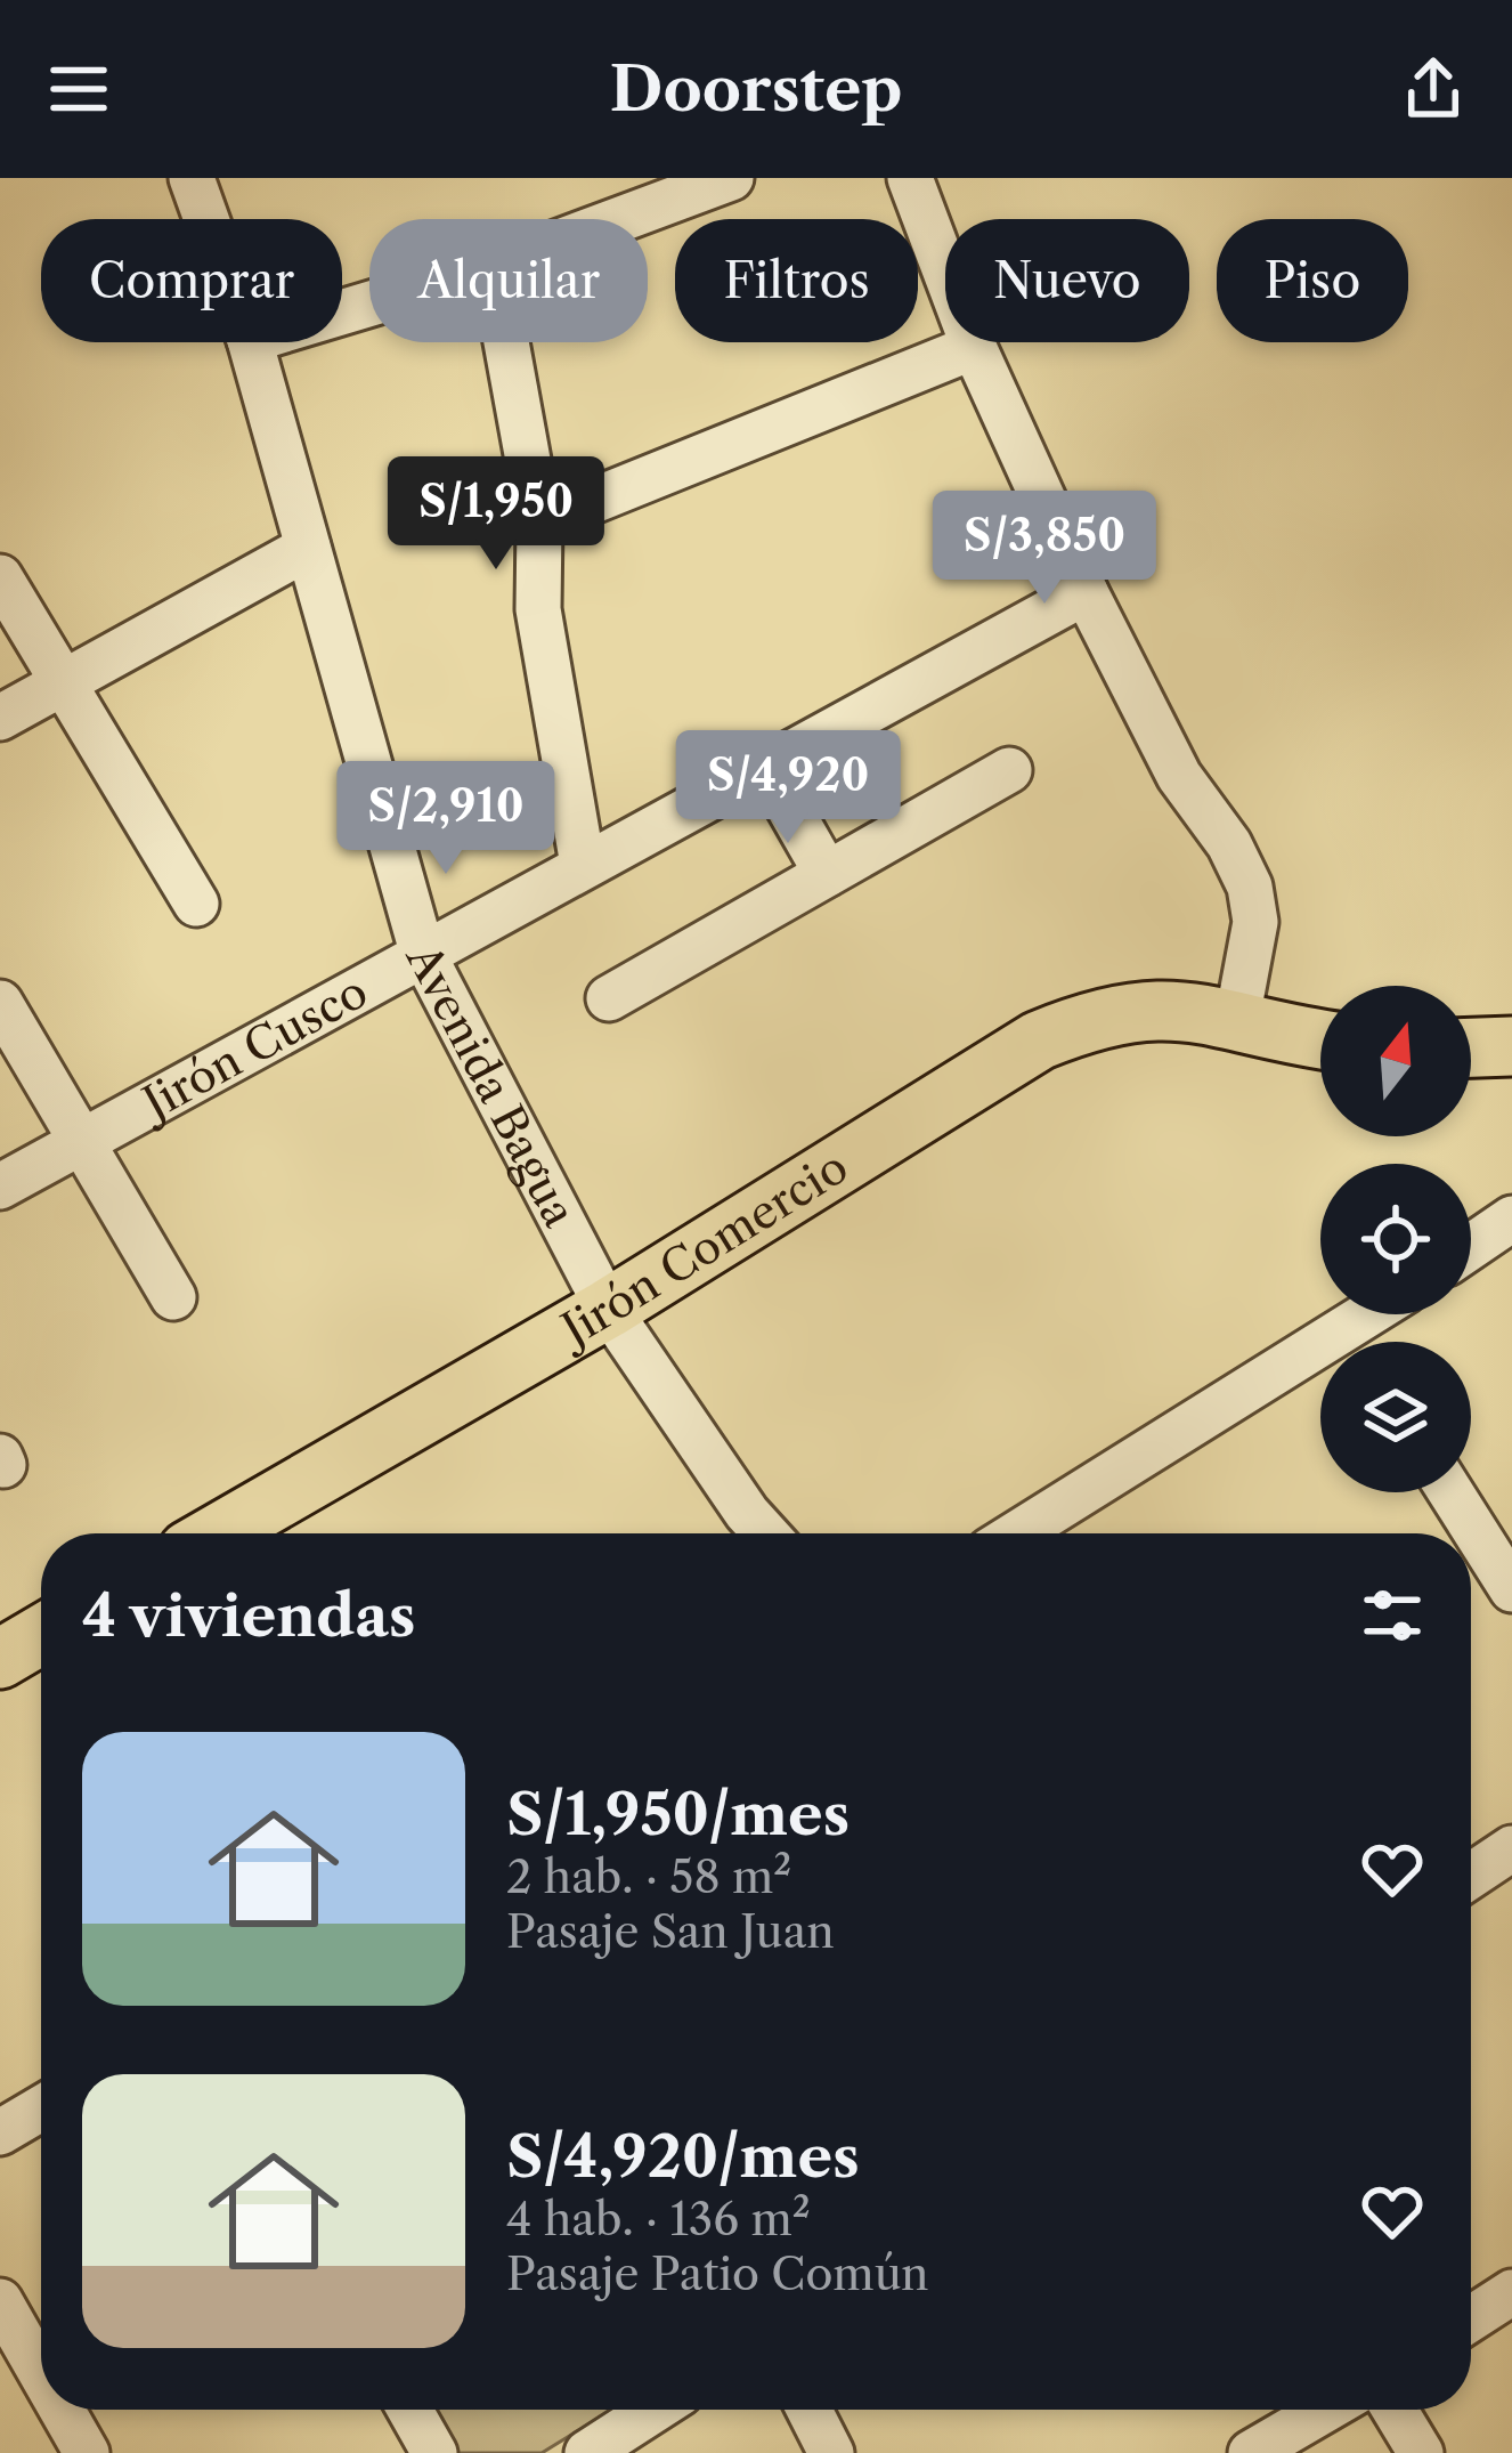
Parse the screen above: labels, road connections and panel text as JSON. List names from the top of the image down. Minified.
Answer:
{"streets":{"main road":["Jirón Comercio"],"street":["Jirón Cusco","Avenida Bagua"]},"crossings":[["Jirón Cusco","Avenida Bagua"],["Avenida Bagua","Jirón Comercio"]],"north":"top","page":{"header":"Doorstep","chip":["Comprar","Alquilar","Filtros","Nuevo","Piso"],"price":["S/1,950","S/3,850","S/4,920","S/2,910"],"heading":"4 viviendas","list":[{"name":"S/1,950/mes","note":"2 hab. · 58 m² · Pasaje San Juan"},{"name":"S/4,920/mes","note":"4 hab. · 136 m² · Pasaje Patio Común"}]}}
